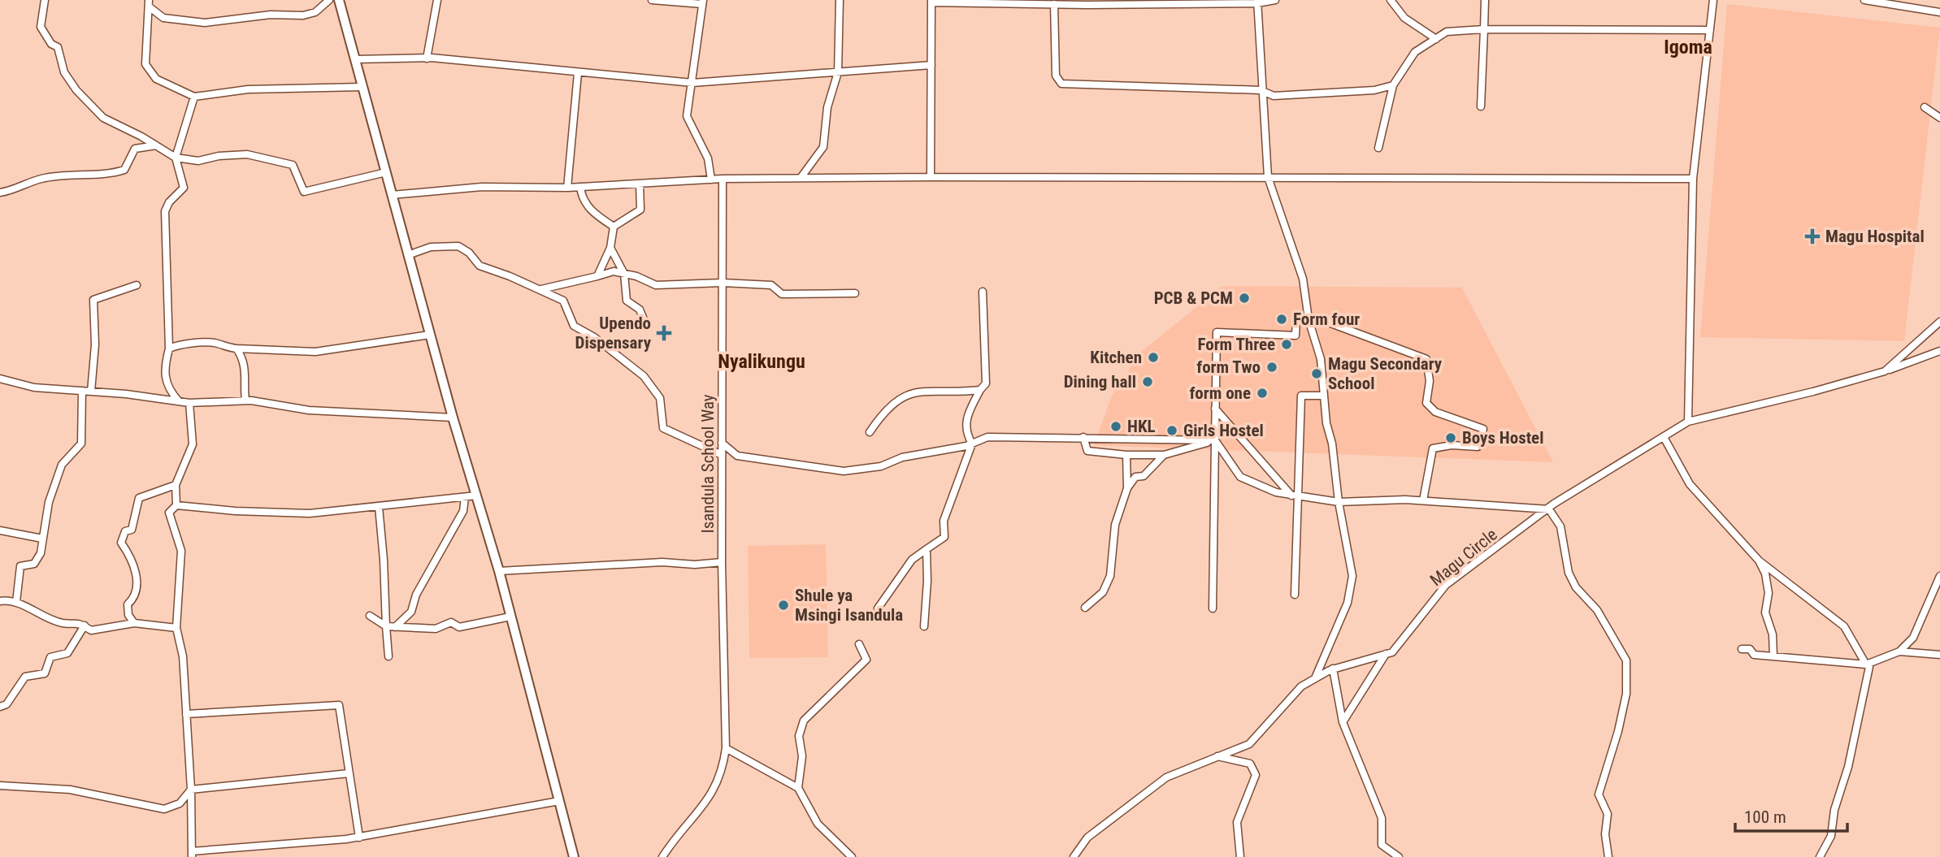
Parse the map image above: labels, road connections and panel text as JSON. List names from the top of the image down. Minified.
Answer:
{"streets":{"street":["Isandula School Way","Magu Circle"]},"districts":["Igoma","Nyalikungu"],"places":{"health":["Magu Hospital","Upendo Dispensary"],"other":["PCB & PCM","Form four","Form Three","Kitchen","form Two","Magu Secondary School","Dining hall","form one","HKL","Girls Hostel","Boys Hostel","Shule ya Msingi Isandula"]},"scale_bar":"100 m"}
